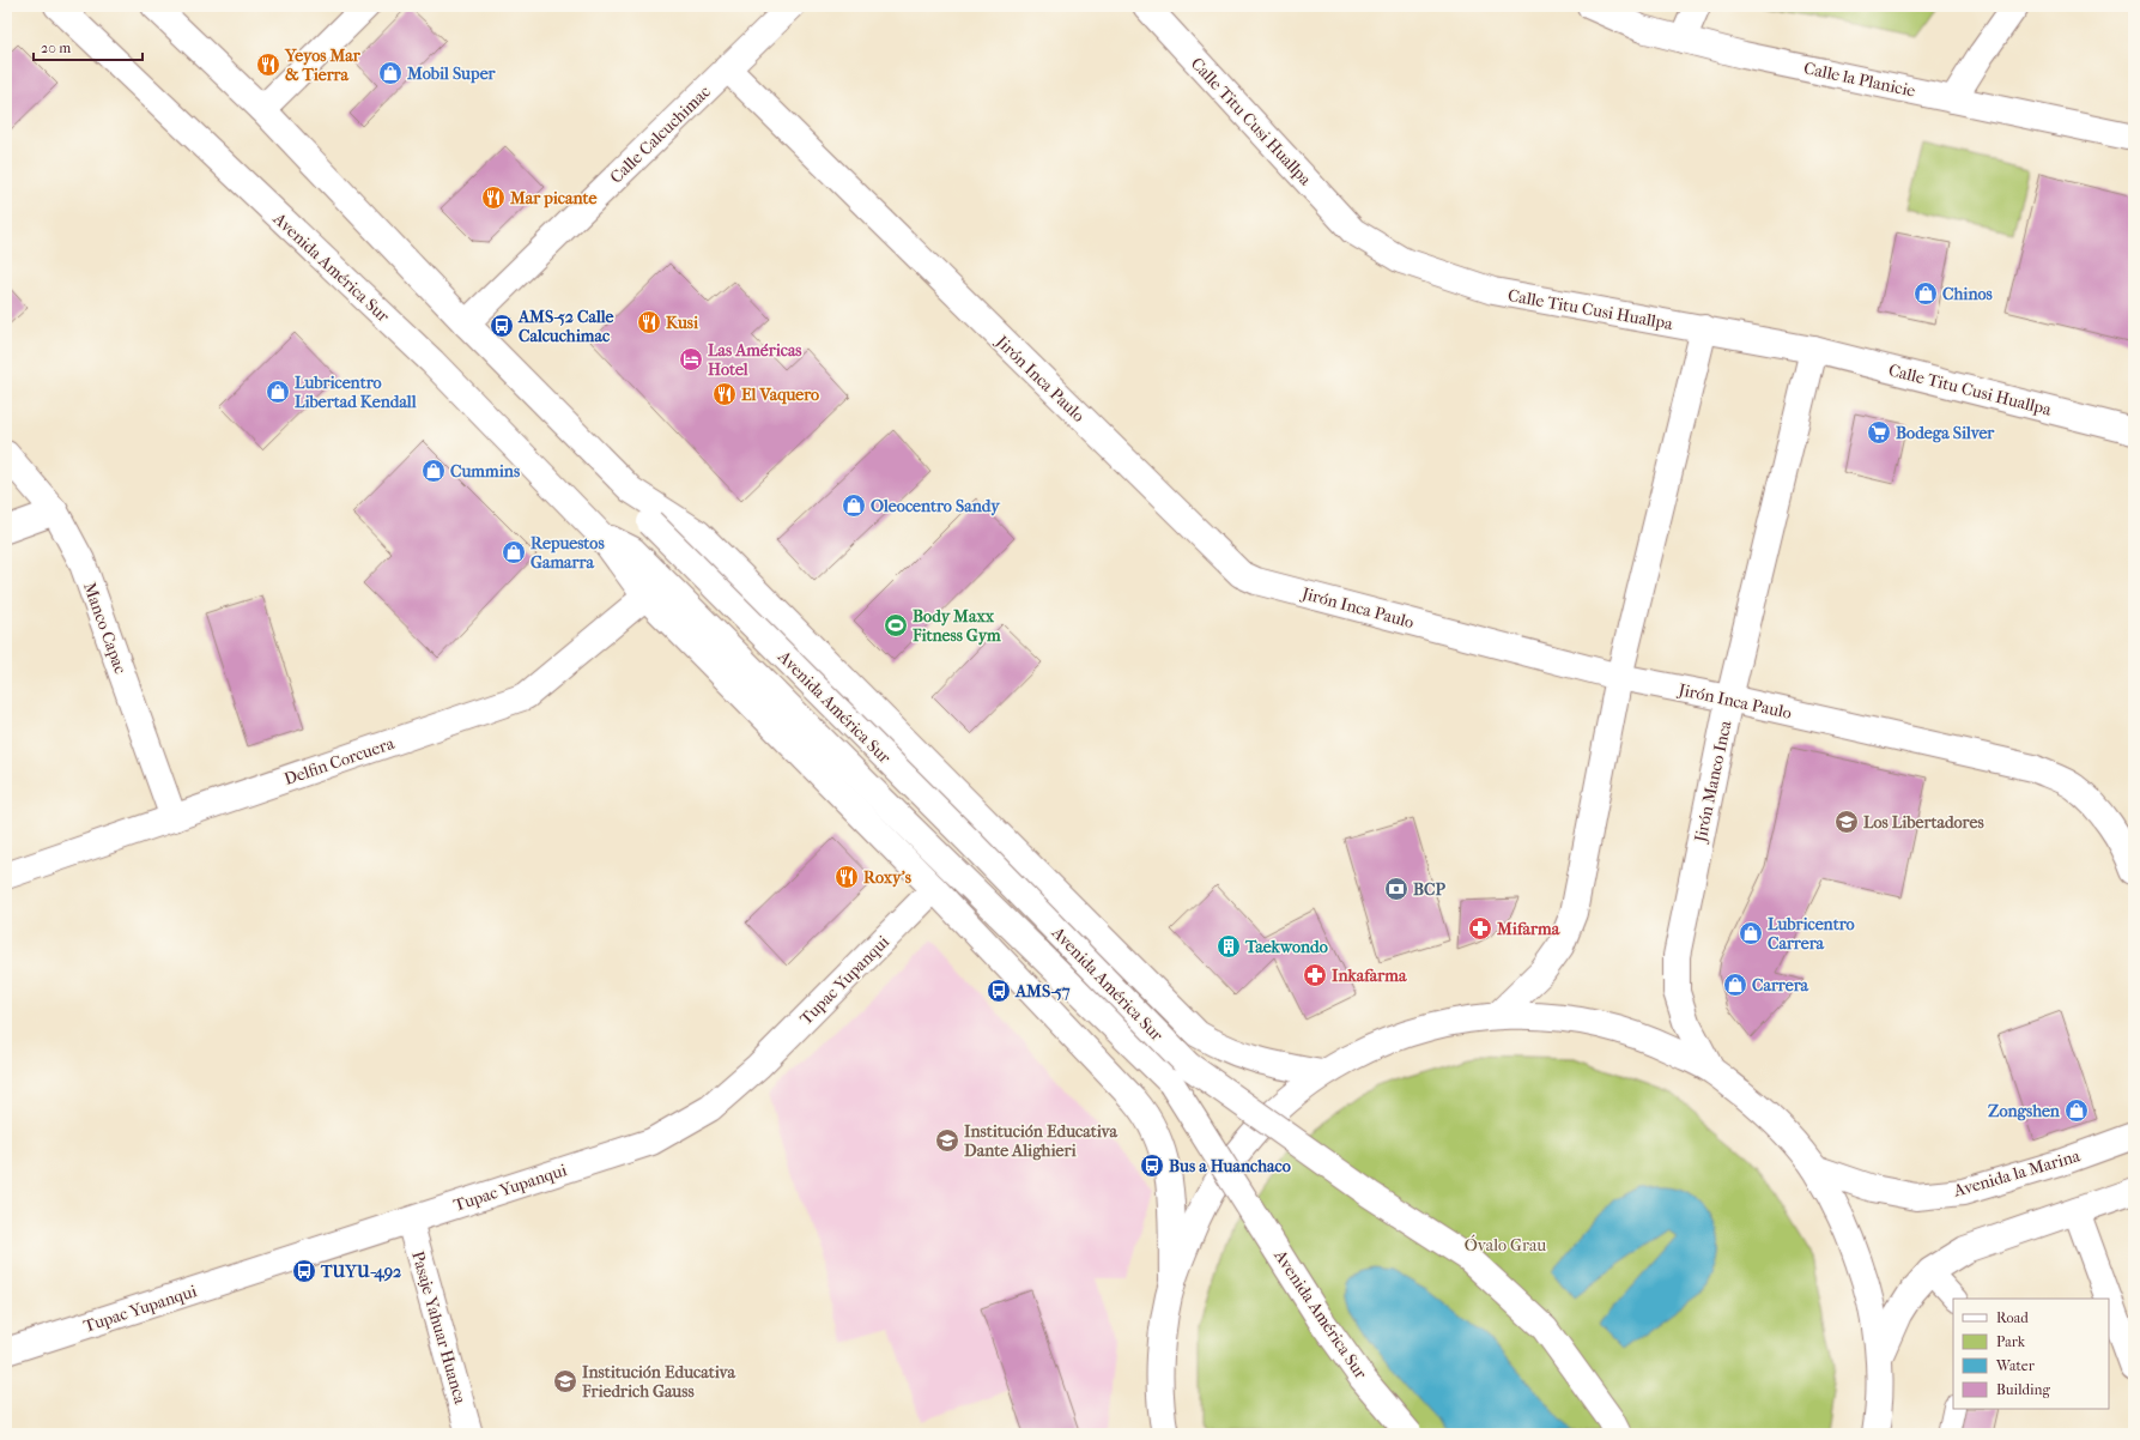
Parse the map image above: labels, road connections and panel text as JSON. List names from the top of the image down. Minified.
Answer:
{"streets":{"street":["Calle la Planicie","Calle Titu Cusi Huallpa","Calle Calcuchimac","Avenida América Sur","Jirón Inca Paulo","Manco Capac","Delfin Corcuera","Jirón Manco Inca","Tupac Yupanqui","Avenida la Marina","Pasaje Yahuar Huanca"]},"crossings":[["Calle Titu Cusi Huallpa","Jirón Manco Inca"],["Calle Calcuchimac","Avenida América Sur"],["Calle Calcuchimac","Jirón Inca Paulo"],["Avenida América Sur","Delfin Corcuera"],["Avenida América Sur","Tupac Yupanqui"],["Jirón Inca Paulo","Jirón Manco Inca"],["Manco Capac","Delfin Corcuera"],["Tupac Yupanqui","Pasaje Yahuar Huanca"]],"parks":["Óvalo Grau"],"places":{"restaurant":["Yeyos Mar & Tierra","Mar picante","Kusi","El Vaquero","Roxy's"],"shop":["Mobil Super","Chinos","Lubricentro Libertad Kendall","Cummins","Oleocentro Sandy","Repuestos Gamarra","Lubricentro Carrera","Carrera","Zongshen"],"bus stop":["AMS-52 Calle Calcuchimac","AMS-57","Bus a Huanchaco","TUYU-492"],"hotel":["Las Américas Hotel"],"supermarket":["Bodega Silver"],"sports":["Body Maxx Fitness Gym"],"school or university":["Los Libertadores","Institución Educativa Dante Alighieri","Institución Educativa Friedrich Gauss"],"bank":["BCP"],"pharmacy":["Mifarma","Inkafarma"],"building":["Taekwondo"]},"legend":["Road","Park","Water","Building"],"scale_bar":"20 m"}
